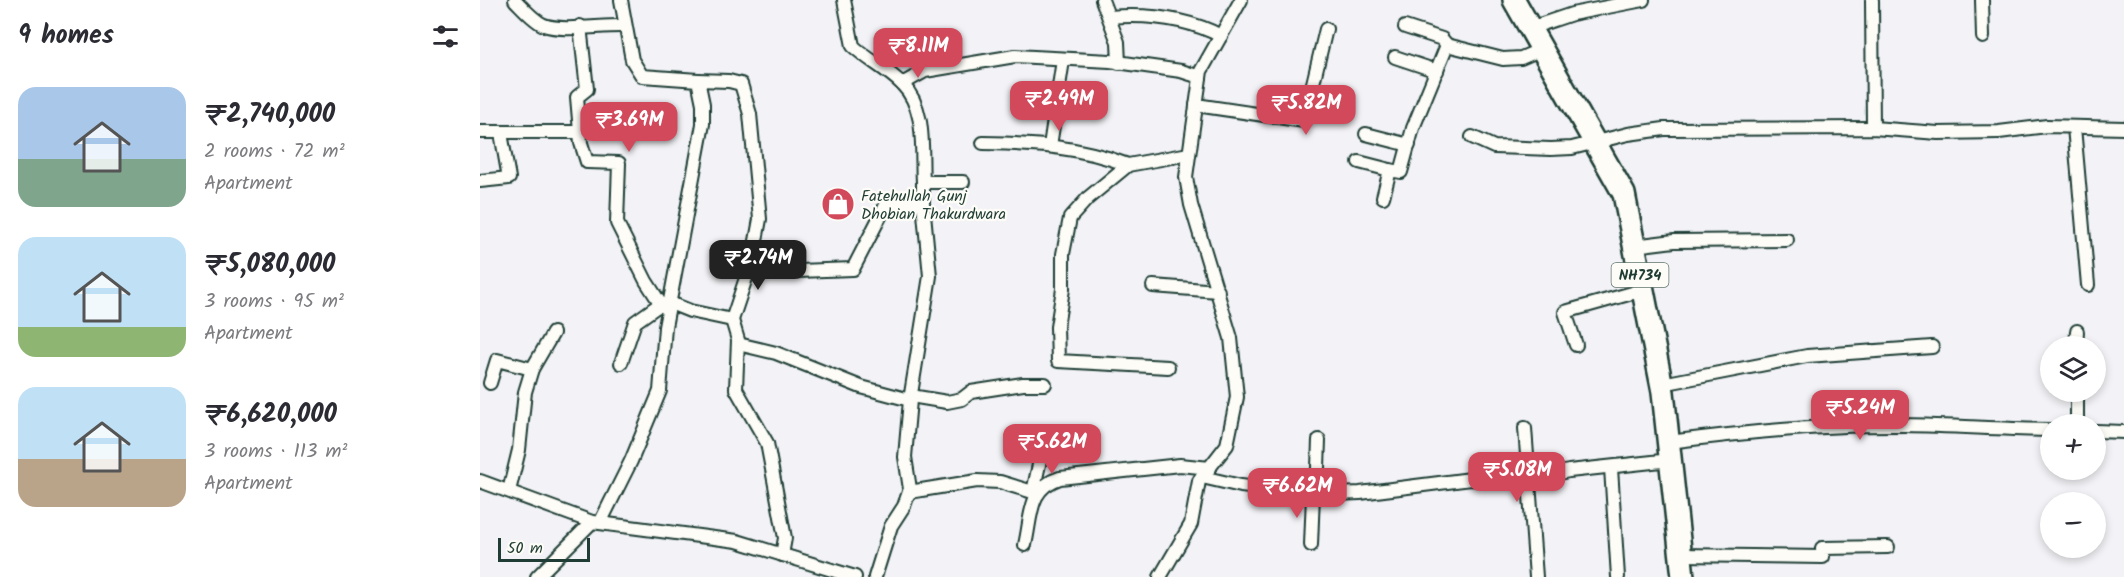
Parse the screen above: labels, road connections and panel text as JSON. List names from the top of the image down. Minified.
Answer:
{"streets":{"highway":["NH734"]},"places":{"shop":["Fatehullah Gunj Dhobian Thakurdwara"]},"scale_bar":"50 m","page":{"heading":"9 homes","price":["₹8.11M","₹2.49M","₹5.82M","₹3.69M","₹2.74M","₹5.24M","₹5.62M","₹5.08M","₹6.62M"],"list":[{"name":"₹2,740,000","note":"2 rooms · 72 m² · Apartment"},{"name":"₹5,080,000","note":"3 rooms · 95 m² · Apartment"},{"name":"₹6,620,000","note":"3 rooms · 113 m² · Apartment"}],"map_buttons":["+","−"],"scale":"50 m"}}
